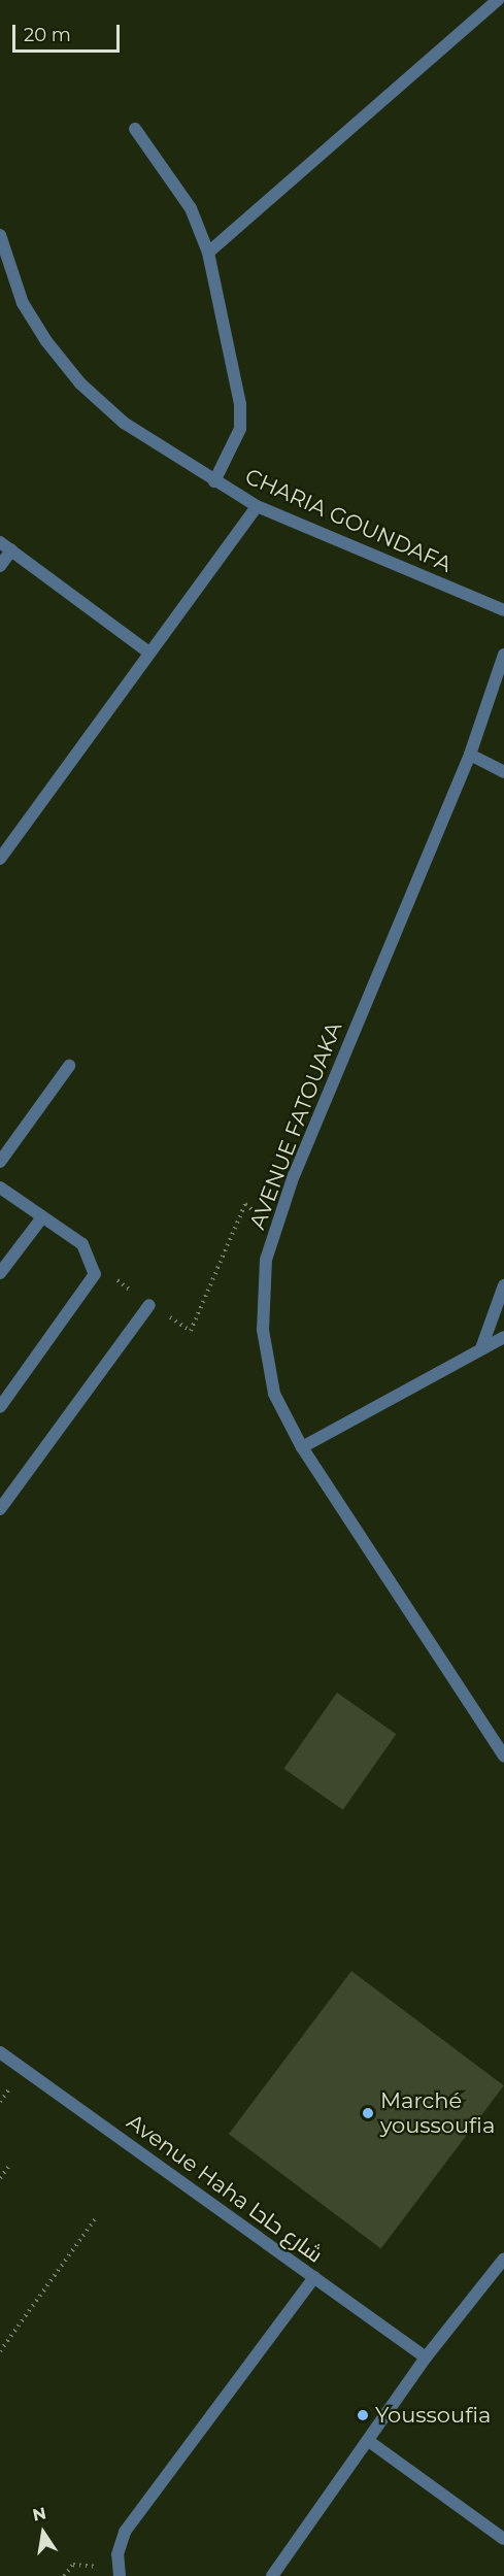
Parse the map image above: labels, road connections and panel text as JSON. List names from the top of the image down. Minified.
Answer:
{"streets":{"street":["CHARIA GOUNDAFA","AVENUE FATOUAKA","Avenue Haha شارع حاحا"]},"places":["Marché youssoufia","Youssoufia"],"scale_bar":"20 m","north":"top"}
